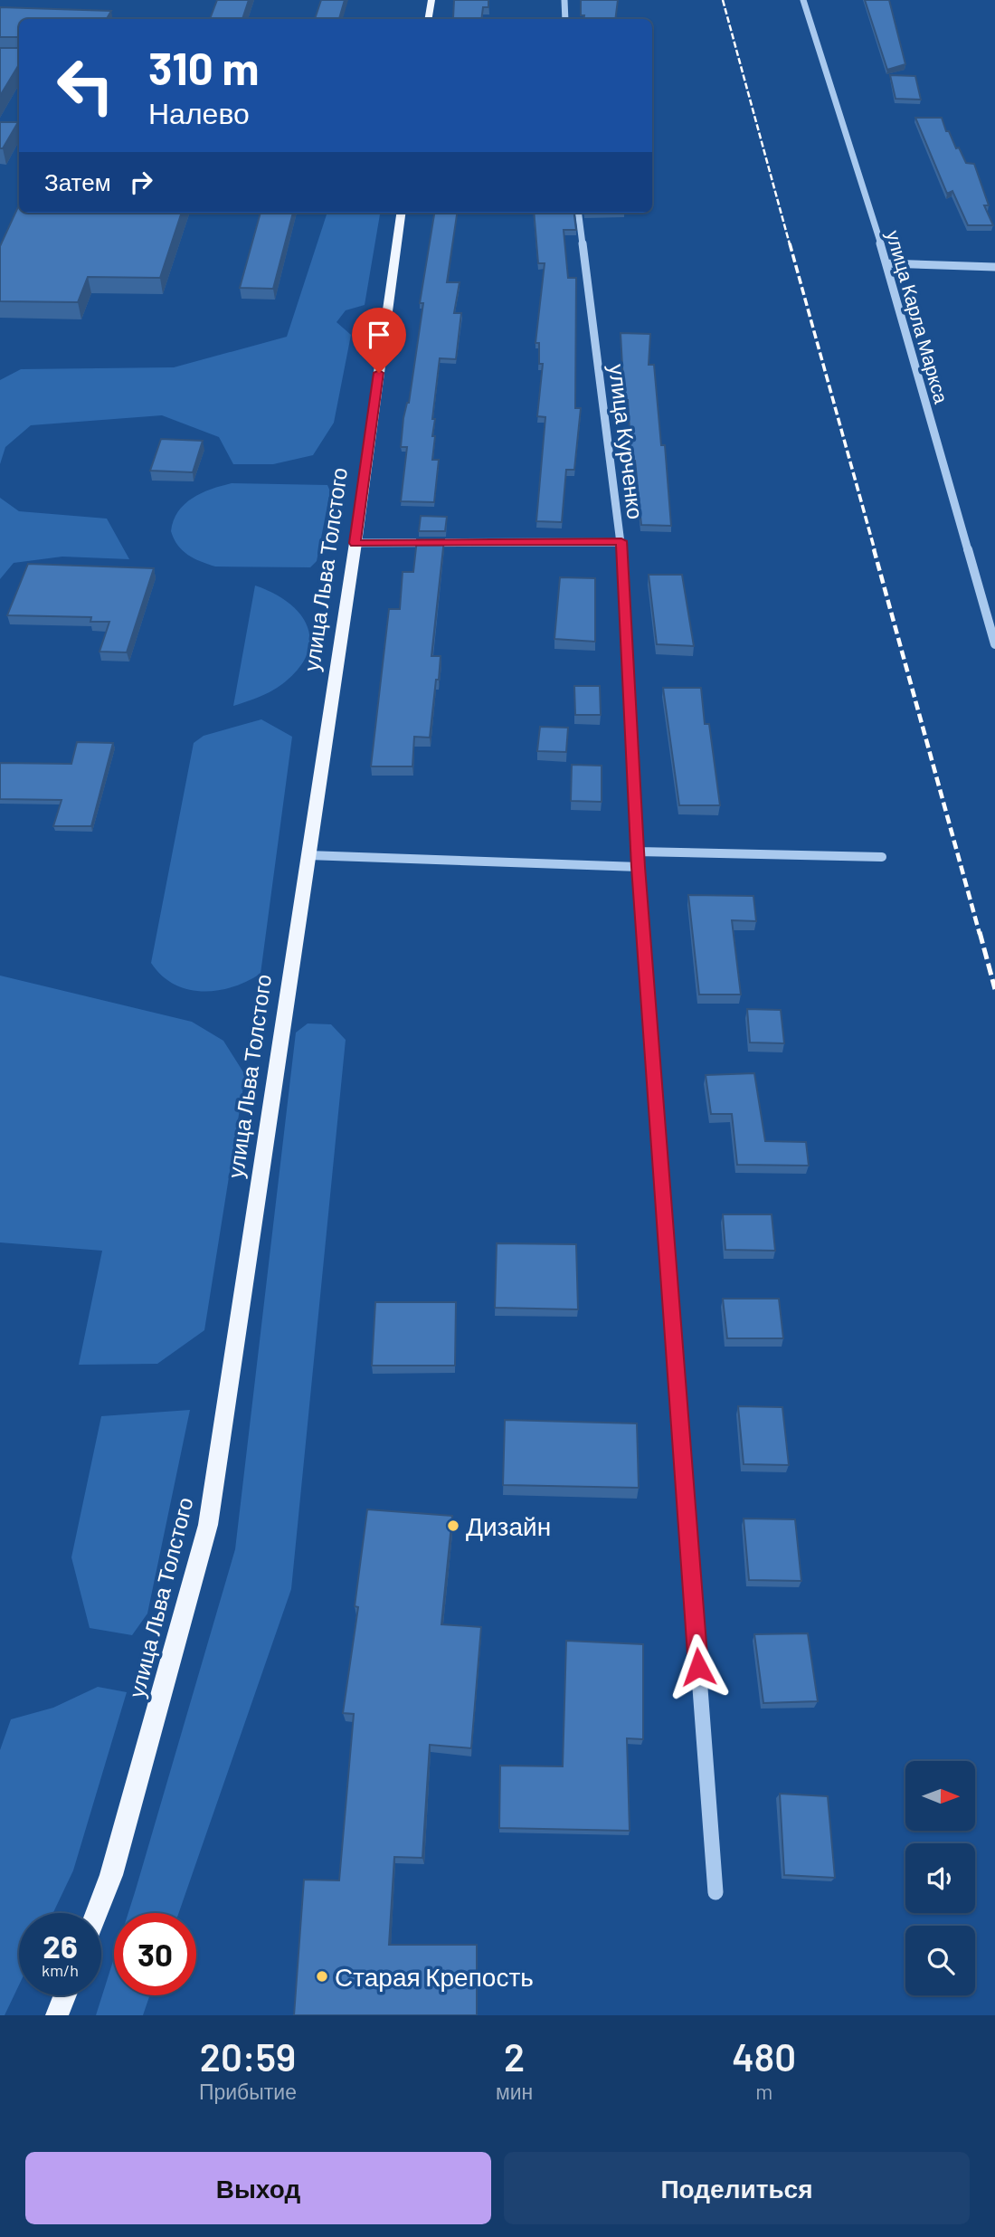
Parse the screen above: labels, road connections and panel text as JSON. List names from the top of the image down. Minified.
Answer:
{"streets":{"main road":["улица Льва Толстого"],"street":["улица Карла Маркса","улица Курченко"]},"places":["Дизайн","Старая Крепость"],"north":"right","page":{"turn":["310 m","Налево"],"then":"Затем","speed":"26 km/h","limit":"30","eta":["20:59","Прибытие","2","мин","480","m"],"buttons":["Выход","Поделиться"]}}
